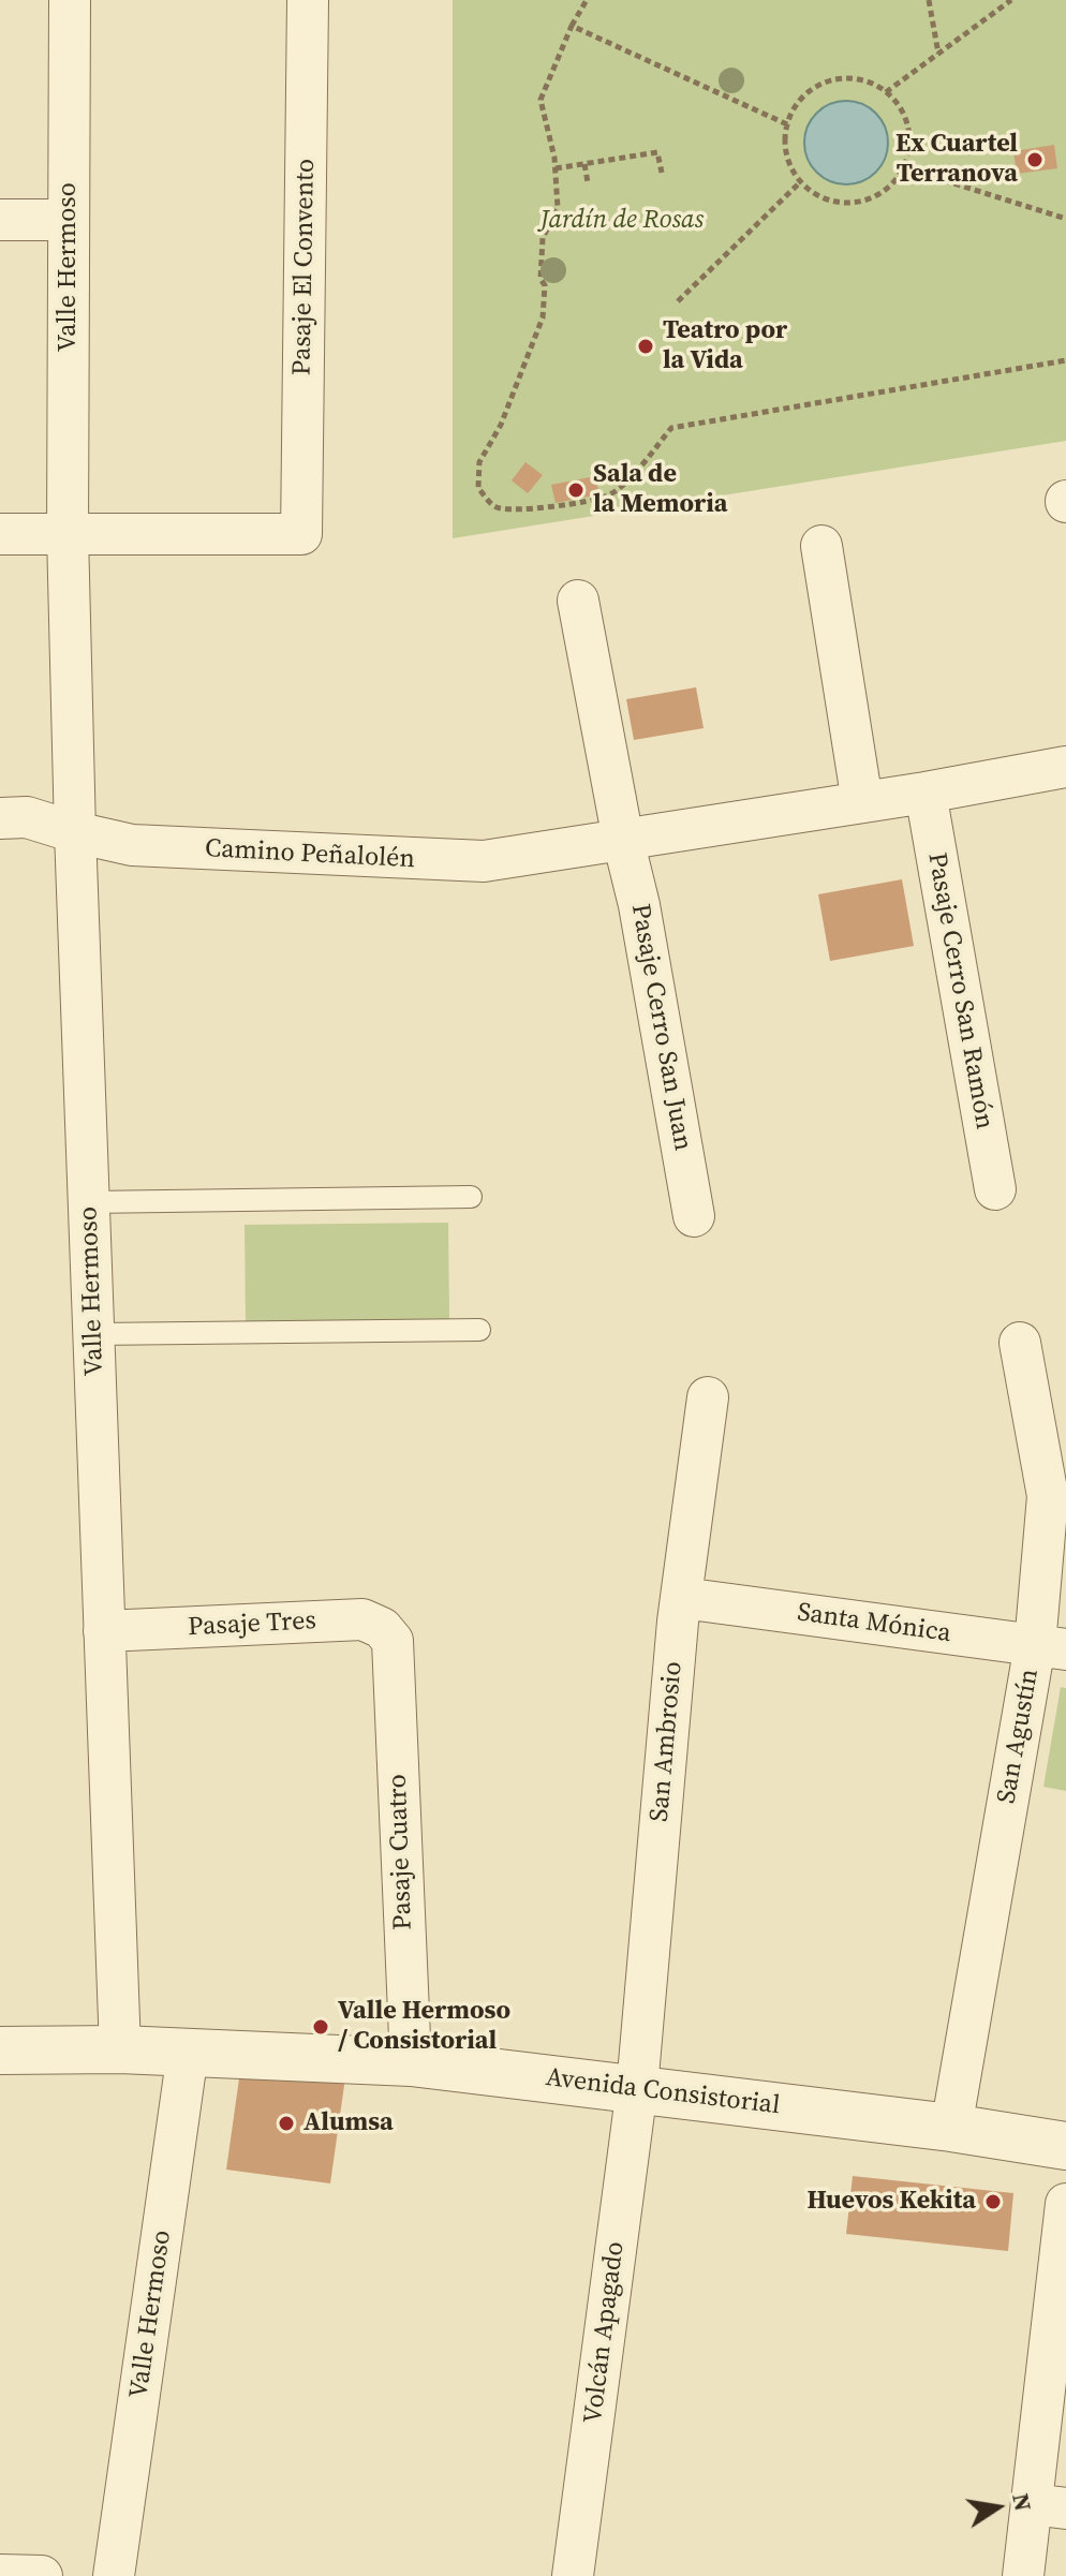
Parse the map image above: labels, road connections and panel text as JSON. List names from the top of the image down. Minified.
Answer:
{"streets":{"street":["Valle Hermoso","Pasaje El Convento","Camino Peñalolén","Pasaje Cerro San Ramón","Pasaje Cerro San Juan","Santa Mónica","Pasaje Tres","San Agustín","San Ambrosio","Pasaje Cuatro","Avenida Consistorial","Volcán Apagado"]},"crossings":[["Valle Hermoso","Pasaje El Convento"],["Valle Hermoso","Camino Peñalolén"],["Valle Hermoso","Pasaje Tres"],["Valle Hermoso","Avenida Consistorial"],["Camino Peñalolén","Pasaje Cerro San Ramón"],["Camino Peñalolén","Pasaje Cerro San Juan"],["Santa Mónica","San Agustín"],["Santa Mónica","San Ambrosio"],["Pasaje Tres","Pasaje Cuatro"],["San Agustín","Avenida Consistorial"],["San Ambrosio","Avenida Consistorial"],["San Ambrosio","Volcán Apagado"],["Pasaje Cuatro","Avenida Consistorial"],["Avenida Consistorial","Volcán Apagado"]],"parks":["Jardín de Rosas"],"places":["Ex Cuartel Terranova","Teatro por la Vida","Sala de la Memoria","Valle Hermoso / Consistorial","Alumsa","Huevos Kekita"],"north":"right"}
